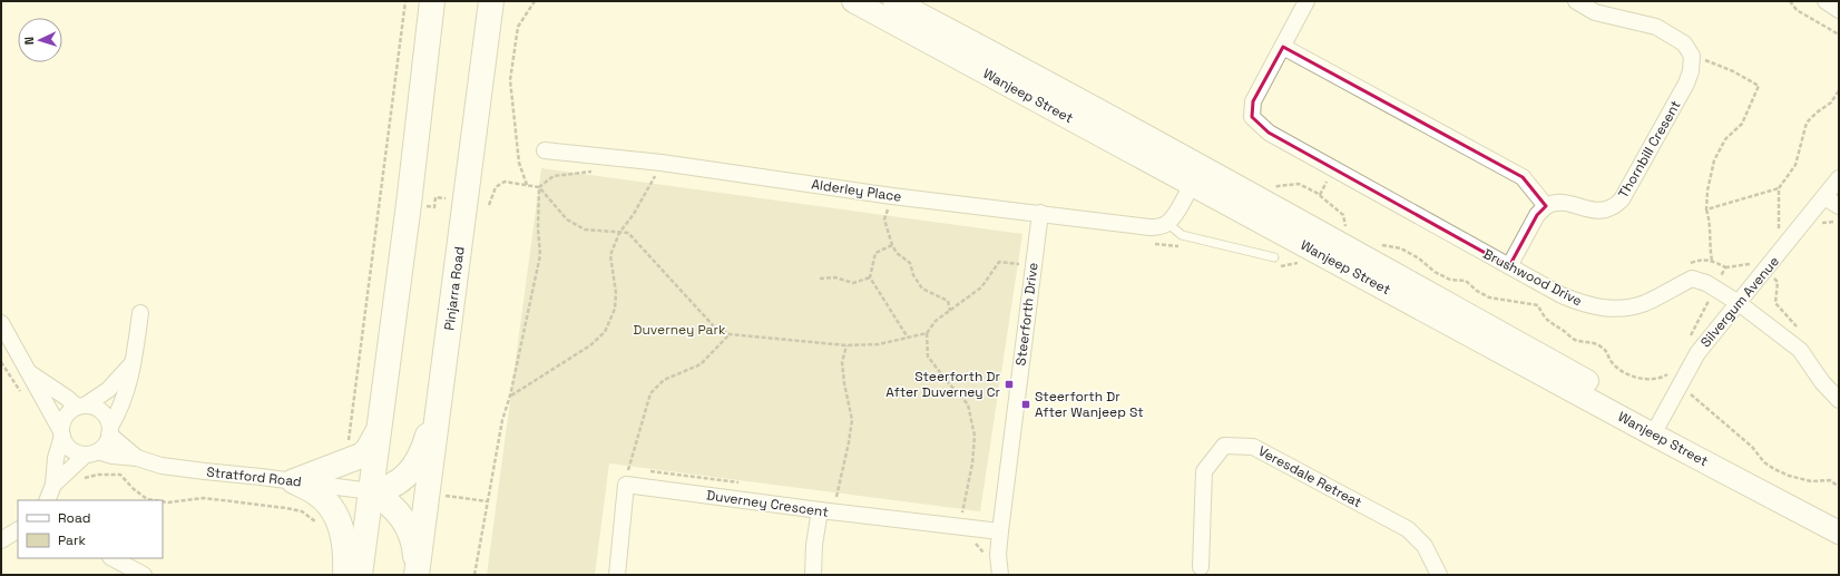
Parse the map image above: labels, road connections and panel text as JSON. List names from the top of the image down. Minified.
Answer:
{"streets":{"main road":["Wanjeep Street","Pinjarra Road"],"street":["Thornbill Cresent","Alderley Place","Brushwood Drive","Silvergum Avenue","Steerforth Drive","Stratford Road","Veresdale Retreat","Duverney Crescent"]},"crossings":[["Wanjeep Street","Silvergum Avenue"],["Alderley Place","Steerforth Drive"],["Brushwood Drive","Silvergum Avenue"],["Steerforth Drive","Duverney Crescent"]],"parks":["Duverney Park"],"places":{"transit":["Steerforth Dr After Duverney Cr","Steerforth Dr After Wanjeep St"]},"legend":["Road","Park"],"north":"left"}
